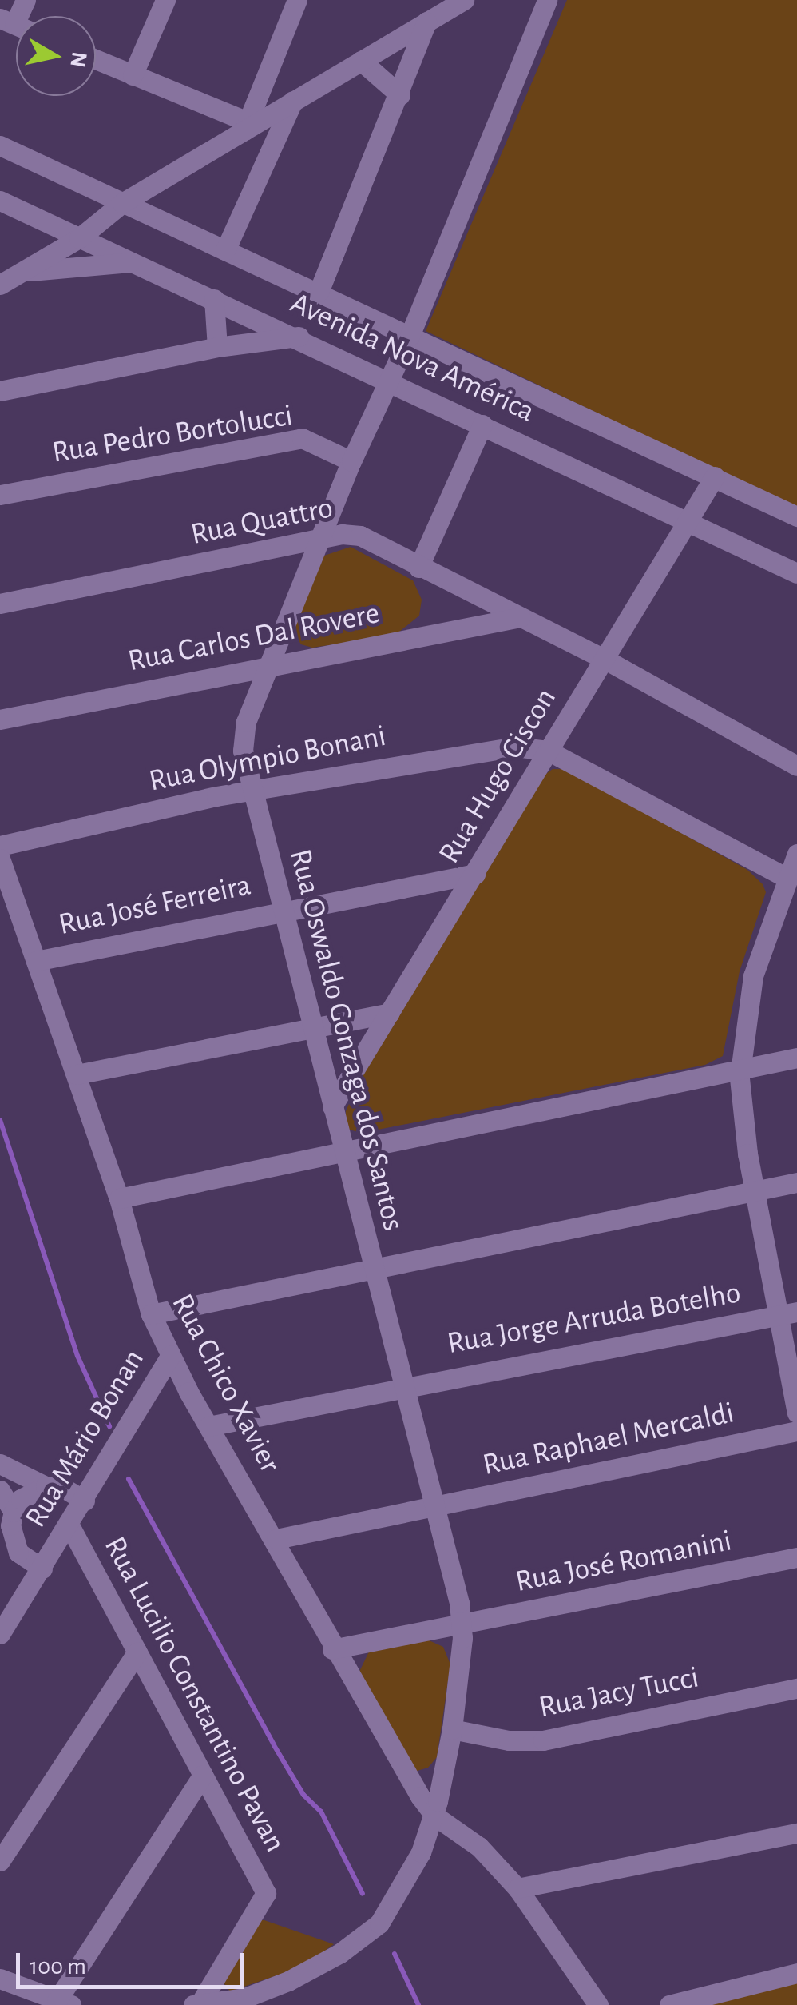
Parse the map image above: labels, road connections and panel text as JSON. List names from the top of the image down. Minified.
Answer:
{"streets":{"street":["Avenida Nova América","Rua Pedro Bortolucci","Rua Quattro","Rua Carlos Dal Rovere","Rua Olympio Bonani","Rua Hugo Ciscon","Rua José Ferreira","Rua Oswaldo Gonzaga dos Santos","Rua Jorge Arruda Botelho","Rua Chico Xavier","Rua Mário Bonan","Rua Raphael Mercaldi","Rua José Romanini","Rua Jacy Tucci","Rua Lucilio Constantino Pavan"]},"crossings":[["Avenida Nova América","Rua Hugo Ciscon"],["Avenida Nova América","Rua Oswaldo Gonzaga dos Santos"],["Rua Pedro Bortolucci","Rua Oswaldo Gonzaga dos Santos"],["Rua Quattro","Rua Carlos Dal Rovere"],["Rua Quattro","Rua Hugo Ciscon"],["Rua Quattro","Rua Oswaldo Gonzaga dos Santos"],["Rua Carlos Dal Rovere","Rua Oswaldo Gonzaga dos Santos"],["Rua Olympio Bonani","Rua Hugo Ciscon"],["Rua Olympio Bonani","Rua Oswaldo Gonzaga dos Santos"],["Rua Hugo Ciscon","Rua José Ferreira"],["Rua Hugo Ciscon","Rua Oswaldo Gonzaga dos Santos"],["Rua José Ferreira","Rua Oswaldo Gonzaga dos Santos"],["Rua José Ferreira","Rua Chico Xavier"],["Rua Oswaldo Gonzaga dos Santos","Rua Jorge Arruda Botelho"],["Rua Oswaldo Gonzaga dos Santos","Rua Chico Xavier"],["Rua Oswaldo Gonzaga dos Santos","Rua Raphael Mercaldi"],["Rua Oswaldo Gonzaga dos Santos","Rua José Romanini"],["Rua Oswaldo Gonzaga dos Santos","Rua Jacy Tucci"],["Rua Oswaldo Gonzaga dos Santos","Rua Lucilio Constantino Pavan"],["Rua Jorge Arruda Botelho","Rua Chico Xavier"],["Rua Chico Xavier","Rua Mário Bonan"],["Rua Chico Xavier","Rua Raphael Mercaldi"],["Rua Chico Xavier","Rua José Romanini"],["Rua Mário Bonan","Rua Lucilio Constantino Pavan"]],"scale_bar":"100 m","north":"right"}
